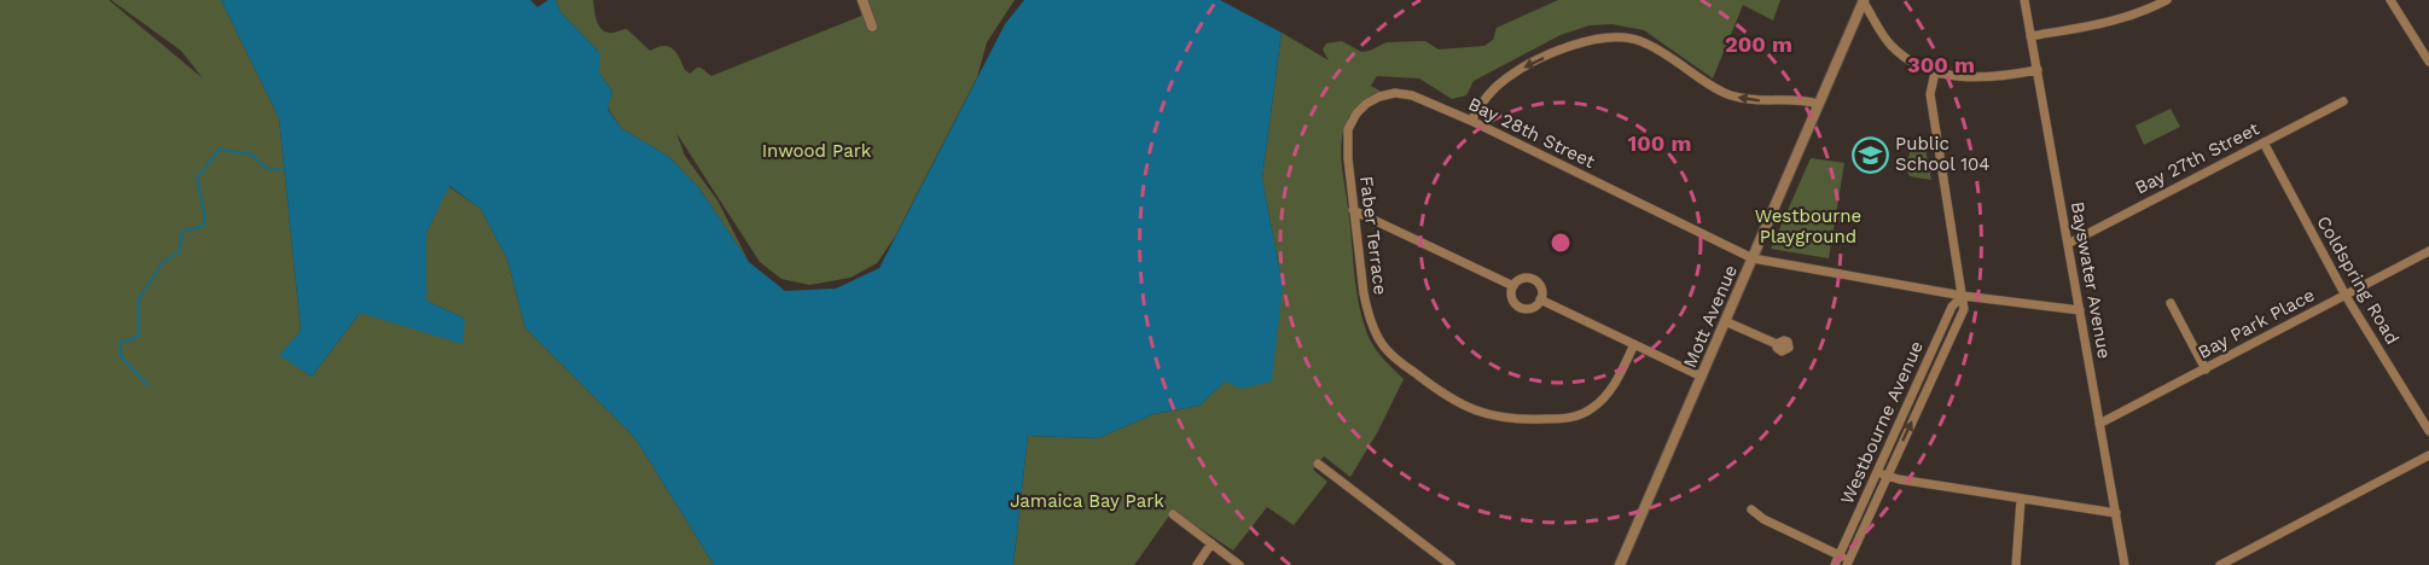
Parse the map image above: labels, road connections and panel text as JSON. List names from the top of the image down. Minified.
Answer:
{"streets":{"street":["Bay 28th Street","Bay 27th Street","Faber Terrace","Bayswater Avenue","Coldspring Road","Mott Avenue","Bay Park Place","Westbourne Avenue"]},"crossings":[["Bay 28th Street","Faber Terrace"],["Bay 28th Street","Bayswater Avenue"],["Bay 28th Street","Mott Avenue"],["Bay 28th Street","Westbourne Avenue"],["Bay 27th Street","Bayswater Avenue"],["Bay 27th Street","Coldspring Road"],["Bayswater Avenue","Bay Park Place"],["Coldspring Road","Bay Park Place"]],"parks":["Inwood Park","Westbourne Playground","Jamaica Bay Park"],"places":{"school or university":["Public School 104"]},"rings":["200 m","300 m","100 m"]}
